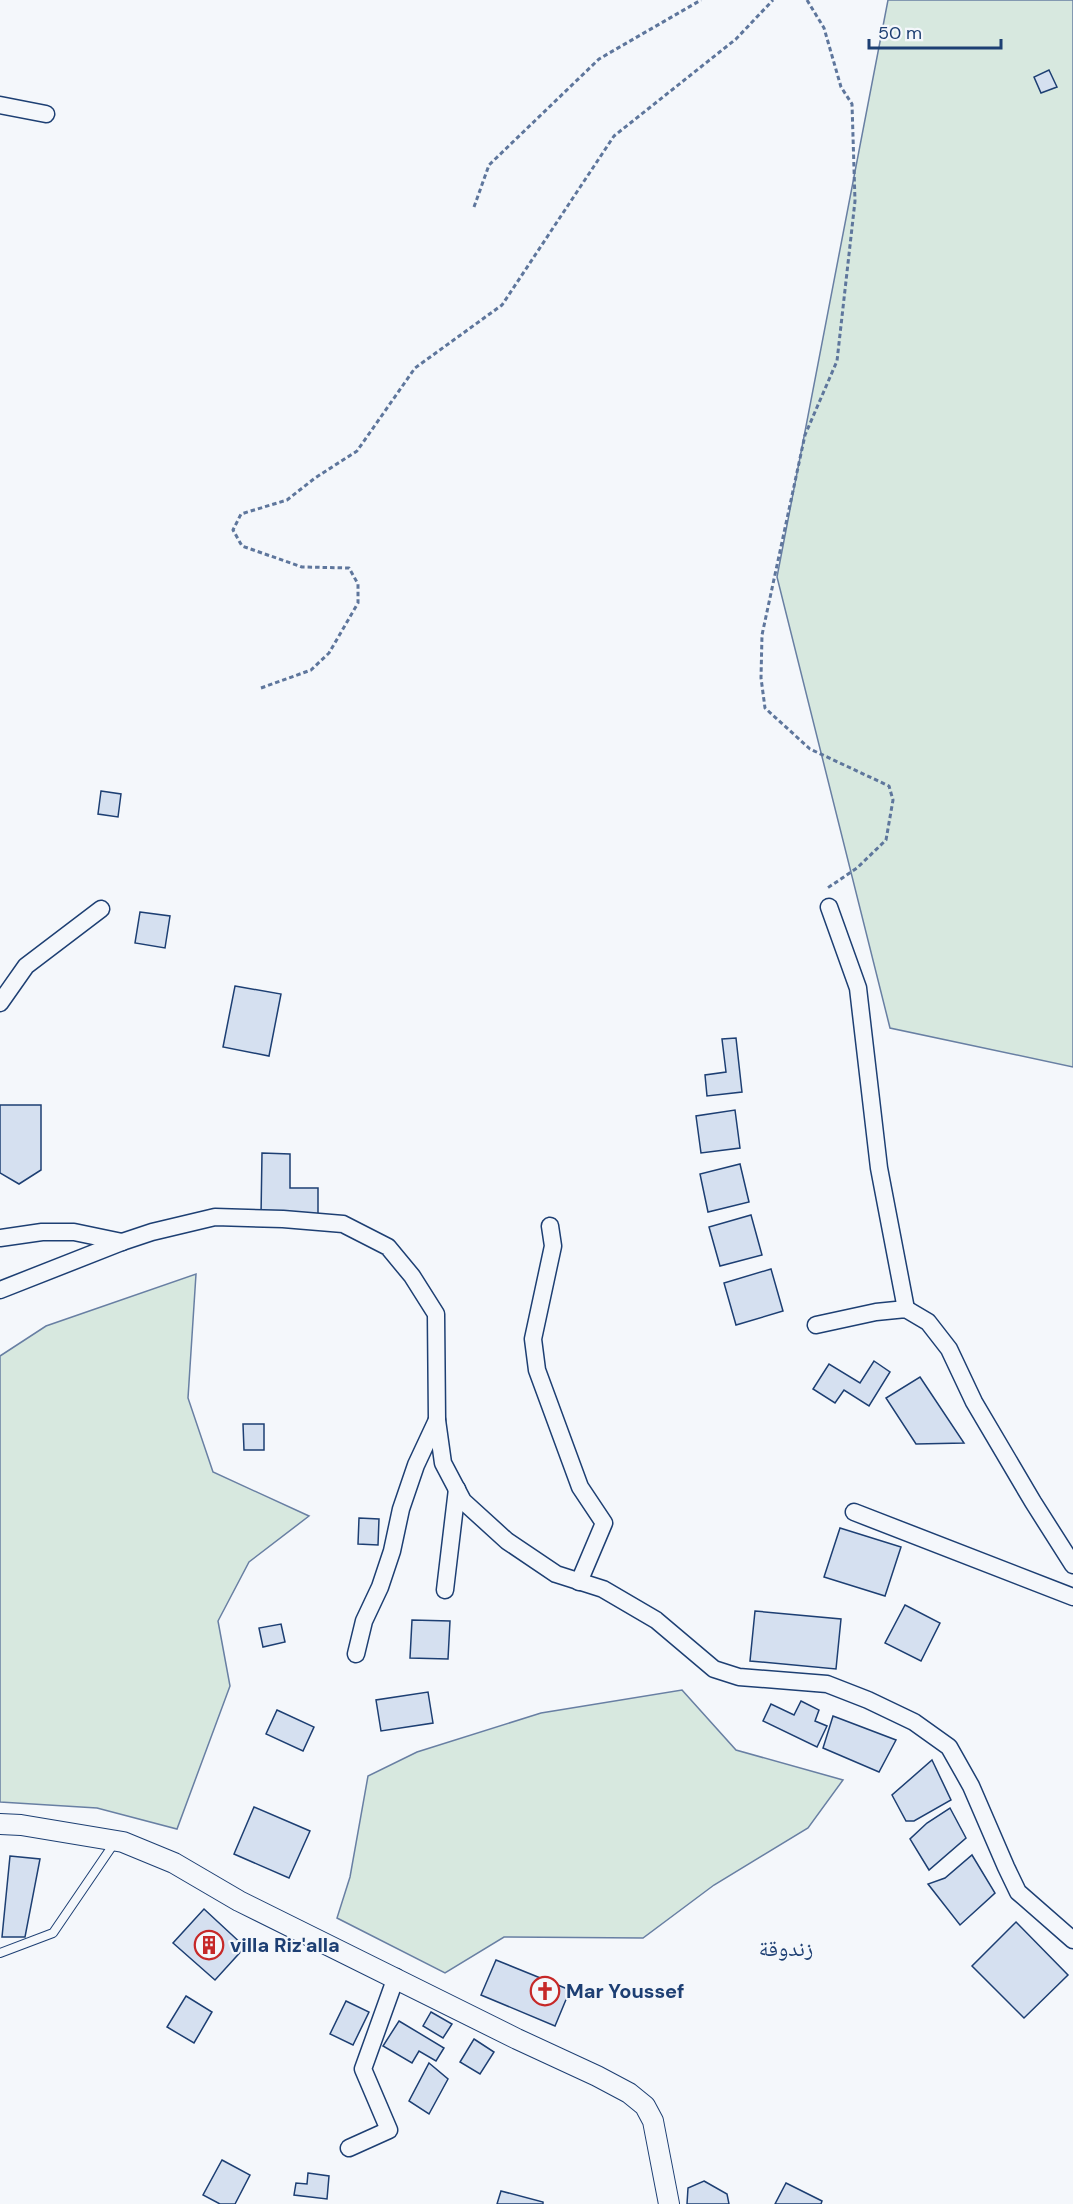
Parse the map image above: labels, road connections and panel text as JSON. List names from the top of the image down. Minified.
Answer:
{"districts":["زندوقة"],"places":{"building":["villa Riz'alla"],"church":["Mar Youssef"]},"scale_bar":"50 m"}
